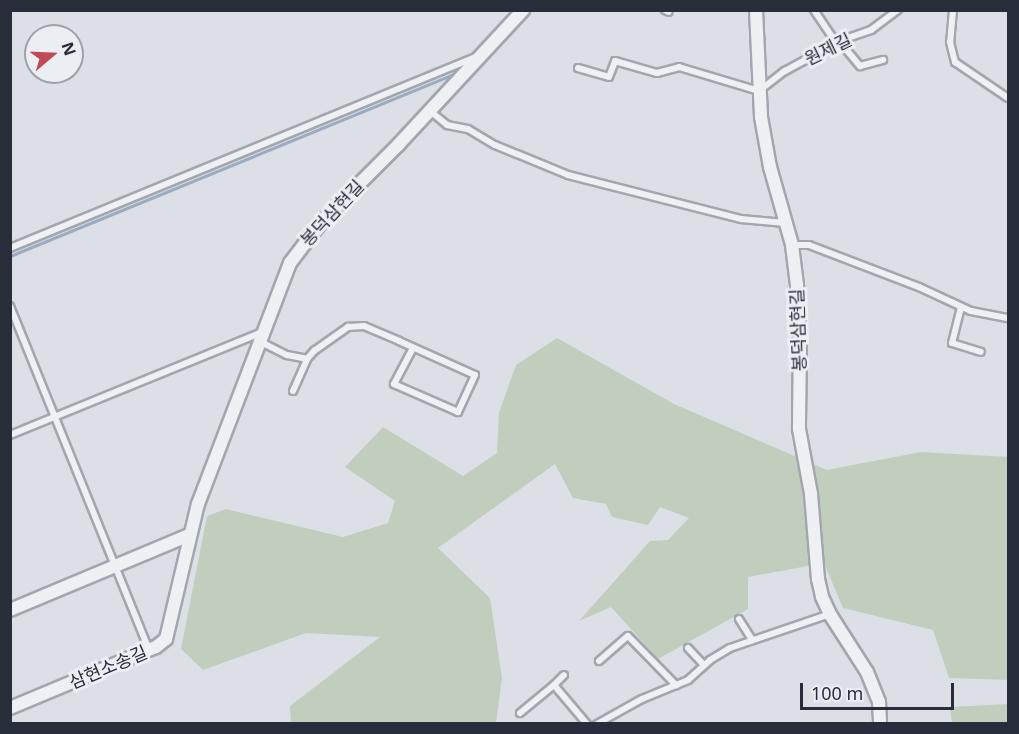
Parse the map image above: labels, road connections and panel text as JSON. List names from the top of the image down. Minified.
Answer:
{"streets":{"street":["봉덕삼현길","삼현소송길"],"lane":["원제길"]},"crossings":[["원제길","봉덕삼현길"],["봉덕삼현길","삼현소송길"]],"scale_bar":"100 m","north":"right"}
